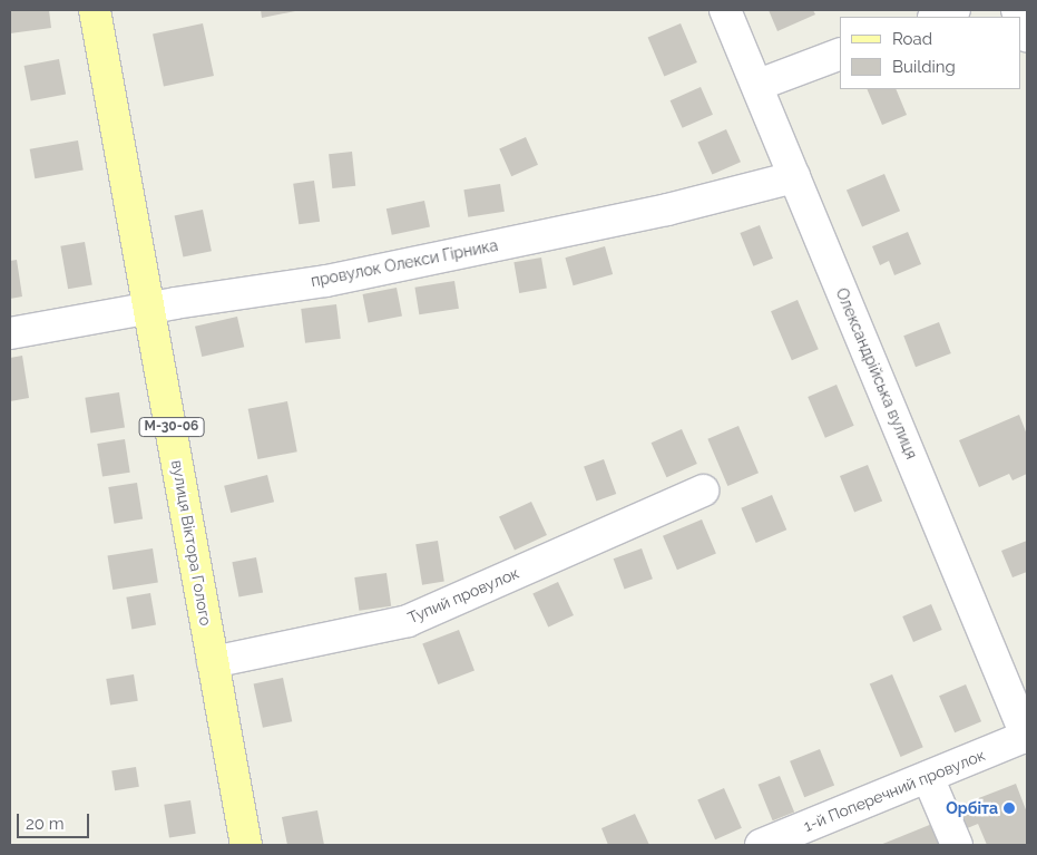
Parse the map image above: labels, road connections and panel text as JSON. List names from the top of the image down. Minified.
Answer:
{"streets":{"main road":["М-30-06","вулиця Віктора Голого"],"street":["провулок Олекси Гірника","Олександрійська вулиця","Тупий провулок","1-й Поперечний провулок"]},"crossings":[["провулок Олекси Гірника","Олександрійська вулиця"],["провулок Олекси Гірника","вулиця Віктора Голого"],["Олександрійська вулиця","1-й Поперечний провулок"],["вулиця Віктора Голого","Тупий провулок"]],"places":["Орбіта"],"legend":["Road","Building"],"scale_bar":"20 m"}
